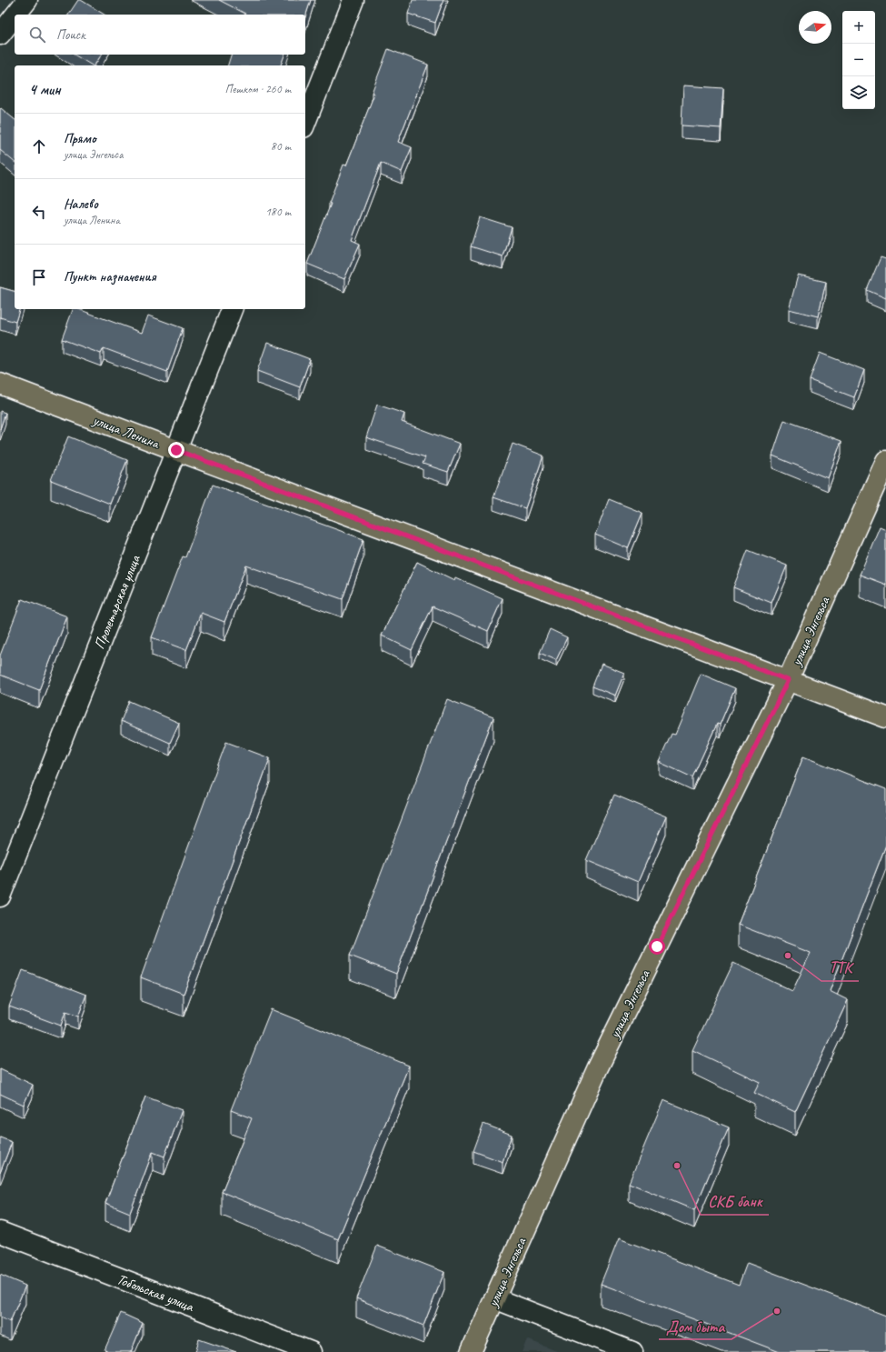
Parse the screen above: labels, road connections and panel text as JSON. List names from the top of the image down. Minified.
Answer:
{"streets":{"main road":["улица Ленина","улица Энгельса"],"street":["Пролетарская улица","Тобольская улица"]},"crossings":[["улица Ленина","Пролетарская улица"],["улица Ленина","улица Энгельса"]],"places":["ТТК","СКБ банк","Дом быта"],"north":"right","page":{"map_buttons":["+","−"],"search":"Поиск","heading":["4 мин","Пешком · 260 m"],"list":[["Прямо","улица Энгельса","80 m"],["Налево","улица Ленина","180 m"],"Пункт назначения"]}}
